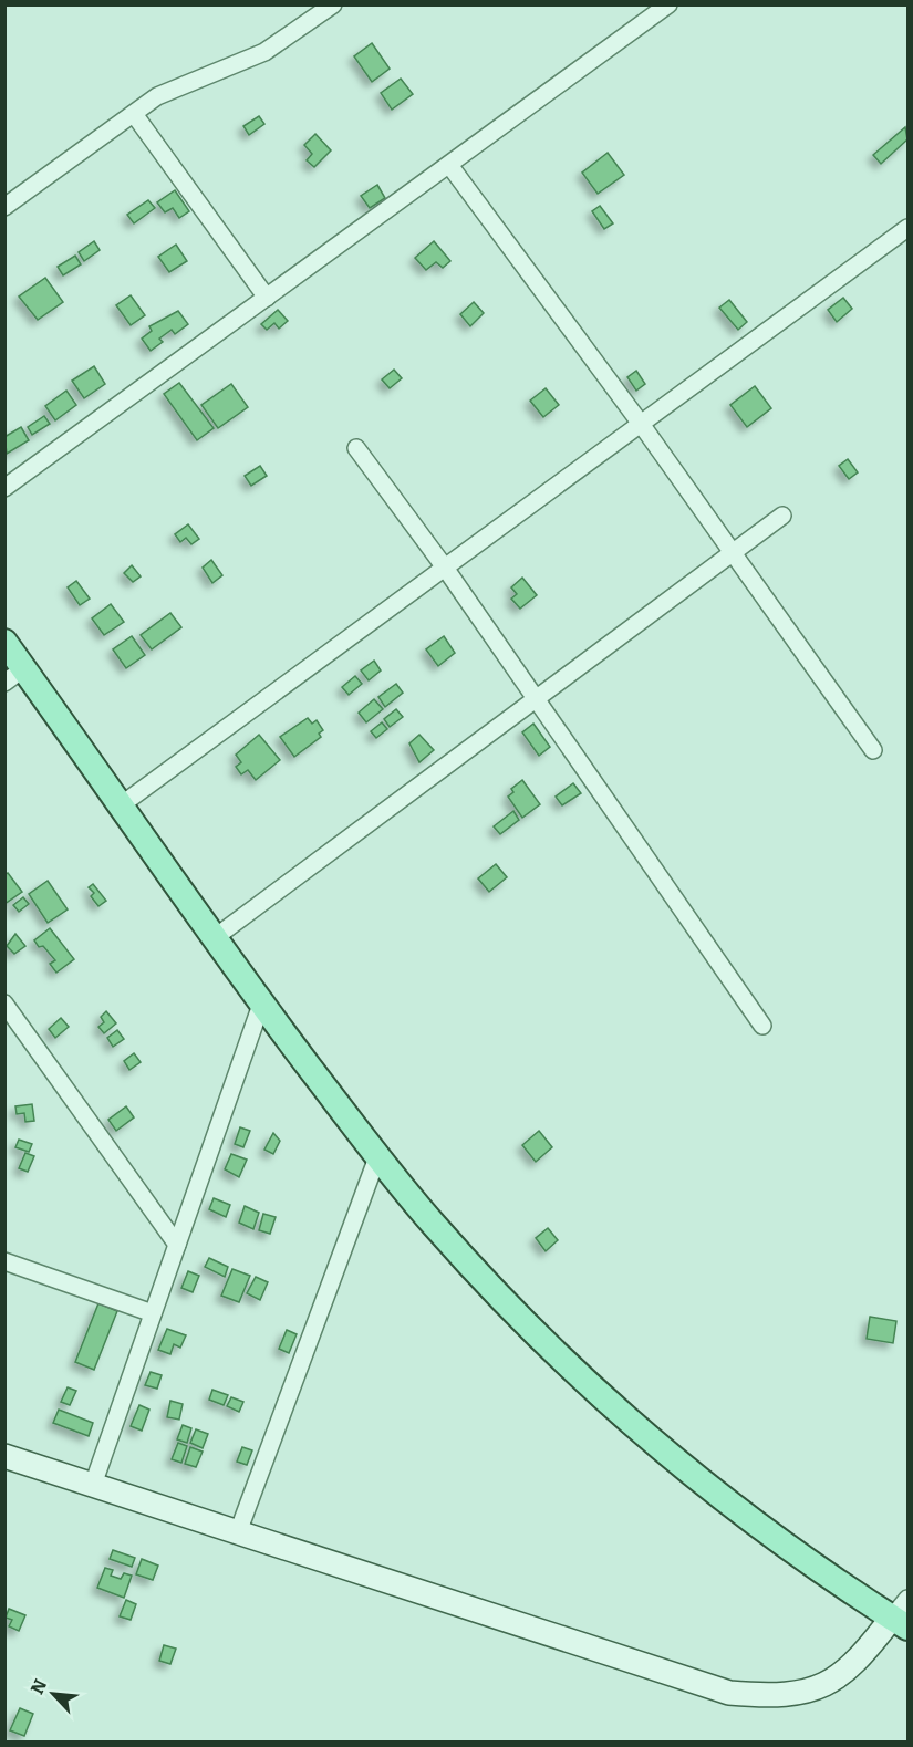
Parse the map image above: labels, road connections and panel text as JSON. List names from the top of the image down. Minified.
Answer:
{"north":"top left"}
